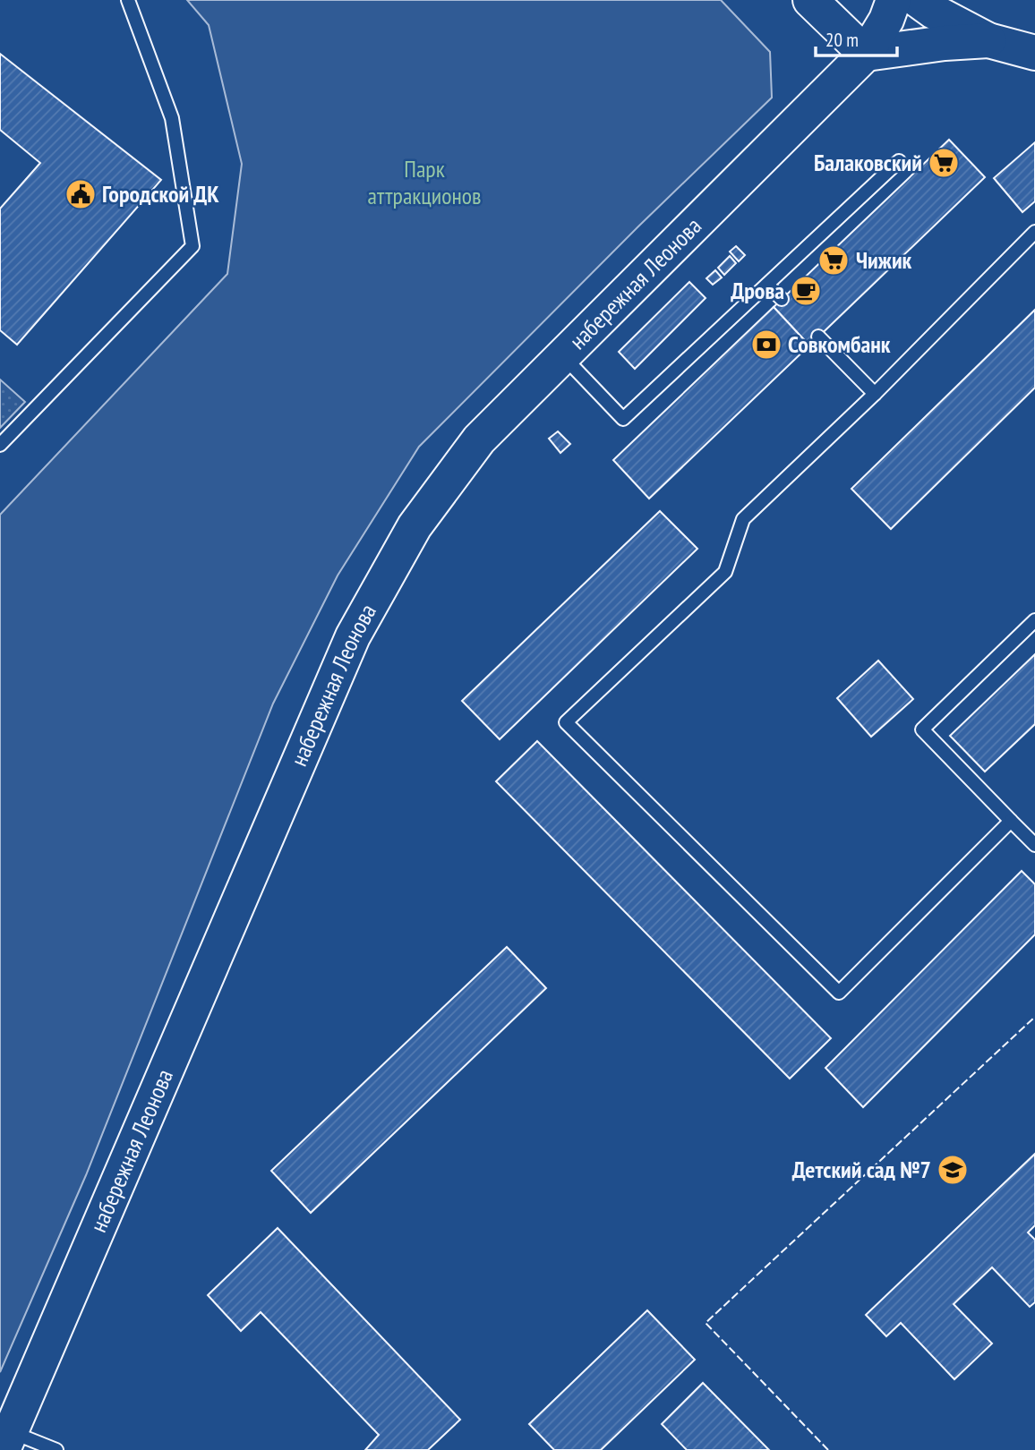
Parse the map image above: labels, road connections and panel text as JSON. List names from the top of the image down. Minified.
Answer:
{"streets":{"main road":["набережная Леонова"]},"parks":["Парк аттракционов"],"places":{"supermarket":["Балаковский","Чижик"],"public building":["Городской ДК"],"cafe":["Дрова"],"bank":["Совкомбанк"],"school or university":["Детский сад №7"]},"scale_bar":"20 m"}
